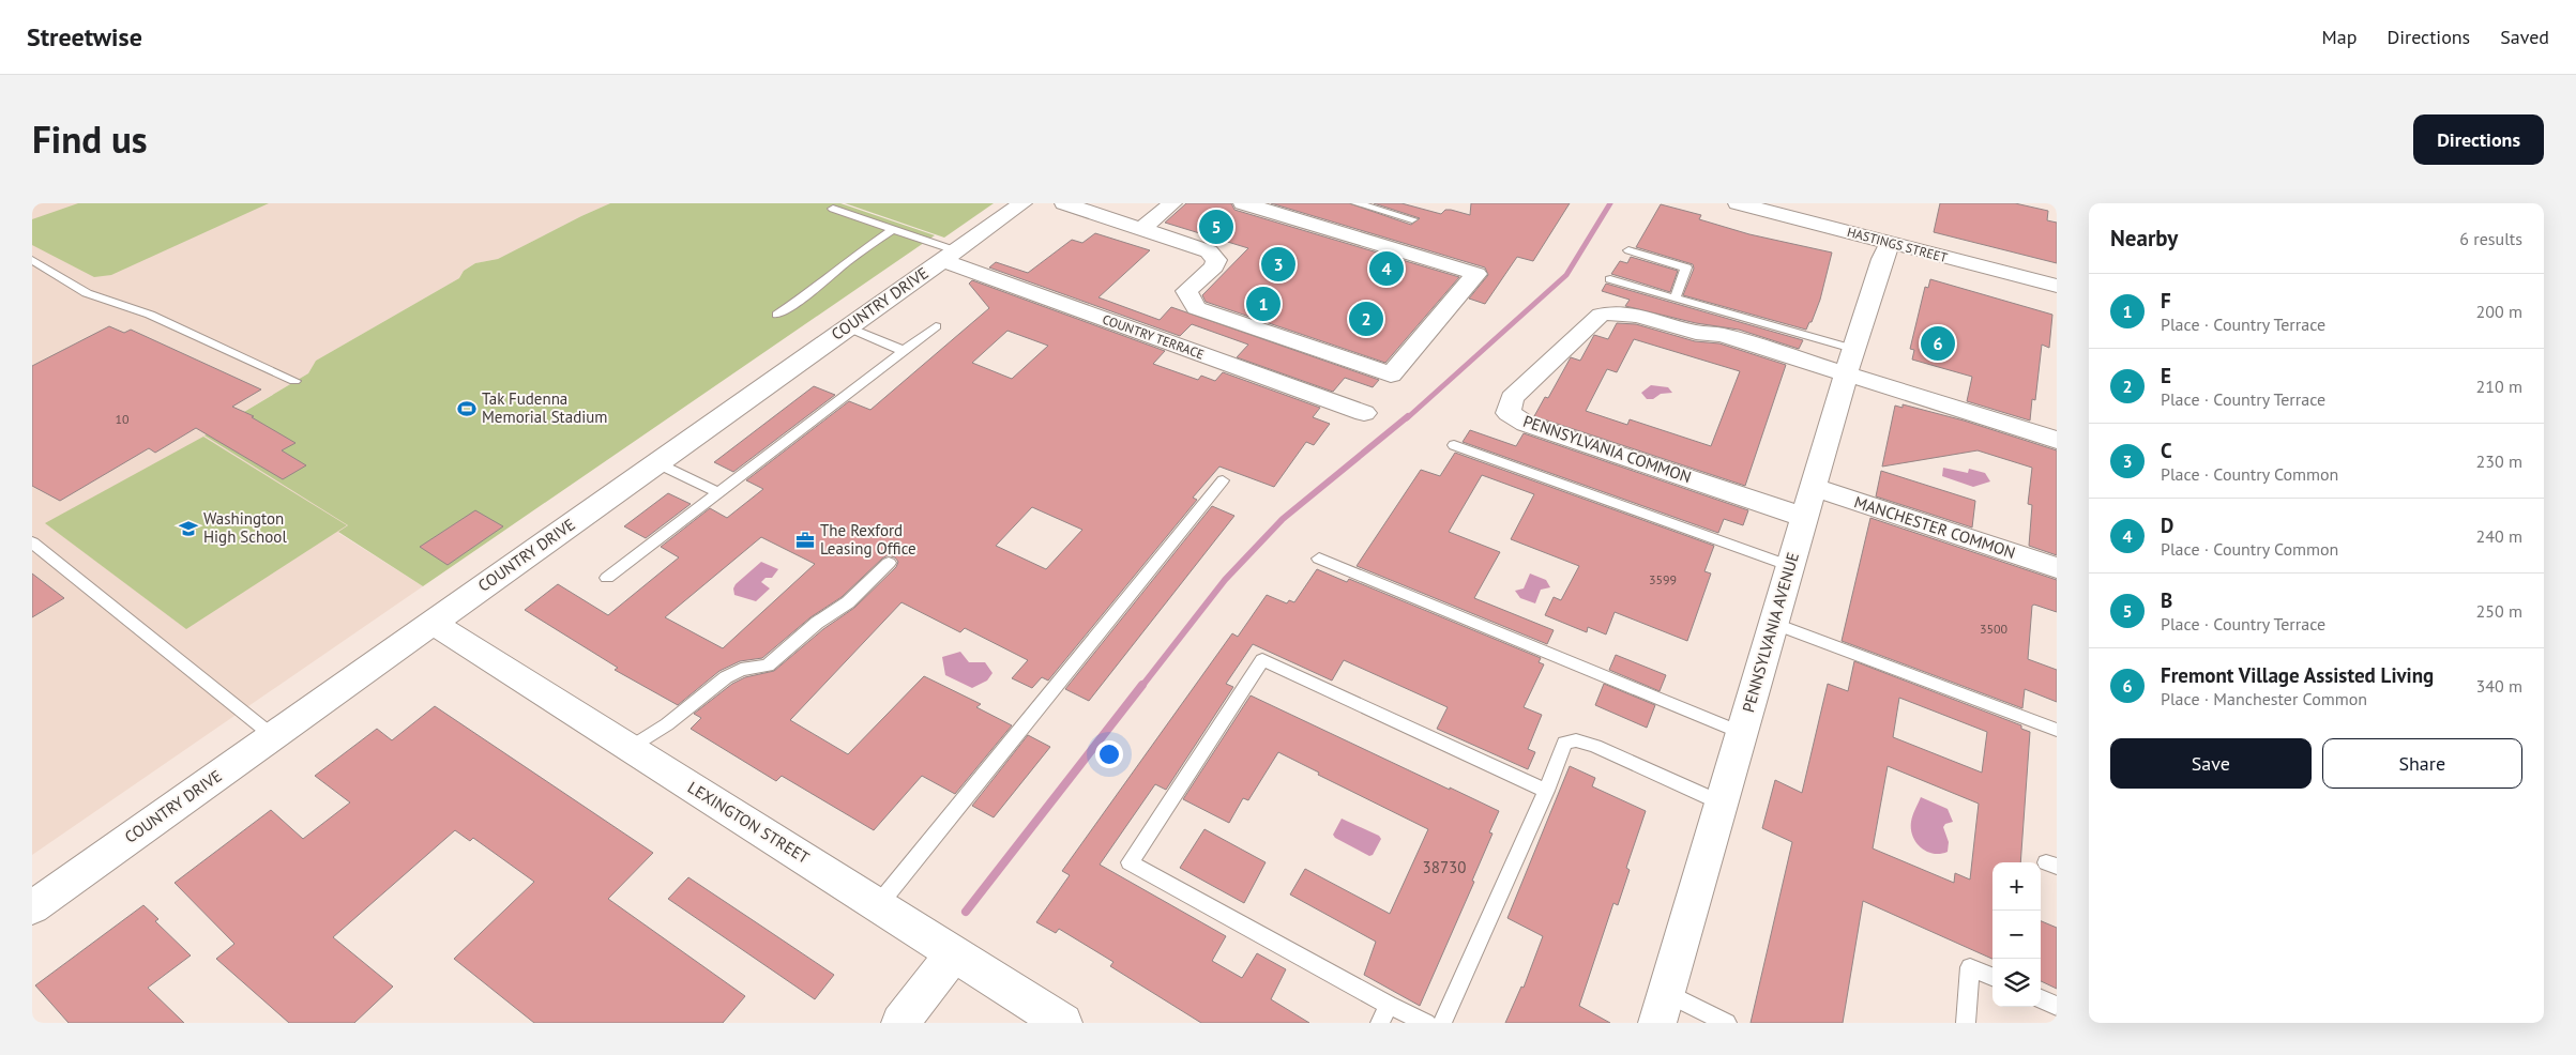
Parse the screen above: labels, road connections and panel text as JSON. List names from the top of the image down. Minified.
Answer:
{"streets":{"street":["HASTINGS STREET","COUNTRY DRIVE","COUNTRY TERRACE","PENNSYLVANIA COMMON","MANCHESTER COMMON","PENNSYLVANIA AVENUE","LEXINGTON STREET"]},"crossings":[["HASTINGS STREET","PENNSYLVANIA AVENUE"],["COUNTRY DRIVE","COUNTRY TERRACE"],["COUNTRY DRIVE","LEXINGTON STREET"],["PENNSYLVANIA COMMON","PENNSYLVANIA AVENUE"],["MANCHESTER COMMON","PENNSYLVANIA AVENUE"]],"places":{"sports":["Tak Fudenna Memorial Stadium"],"school or university":["Washington High School"],"office":["The Rexford Leasing Office"]},"house_numbers":["10","3599","3500","38730"],"page":{"header":"Streetwise","nav":["Map","Directions","Saved"],"title":"Find us","buttons":["Directions",["Save","Share"]],"heading":["Nearby","6 results"],"pins":["5","3","4","1","2","6"],"list":[{"mark":"1","name":"F","note":"Place · Country Terrace","value":"200 m"},{"mark":"2","name":"E","note":"Place · Country Terrace","value":"210 m"},{"mark":"3","name":"C","note":"Place · Country Common","value":"230 m"},{"mark":"4","name":"D","note":"Place · Country Common","value":"240 m"},{"mark":"5","name":"B","note":"Place · Country Terrace","value":"250 m"},{"mark":"6","name":"Fremont Village Assisted Living","note":"Place · Manchester Common","value":"340 m"}],"map_buttons":["+","−"]}}
